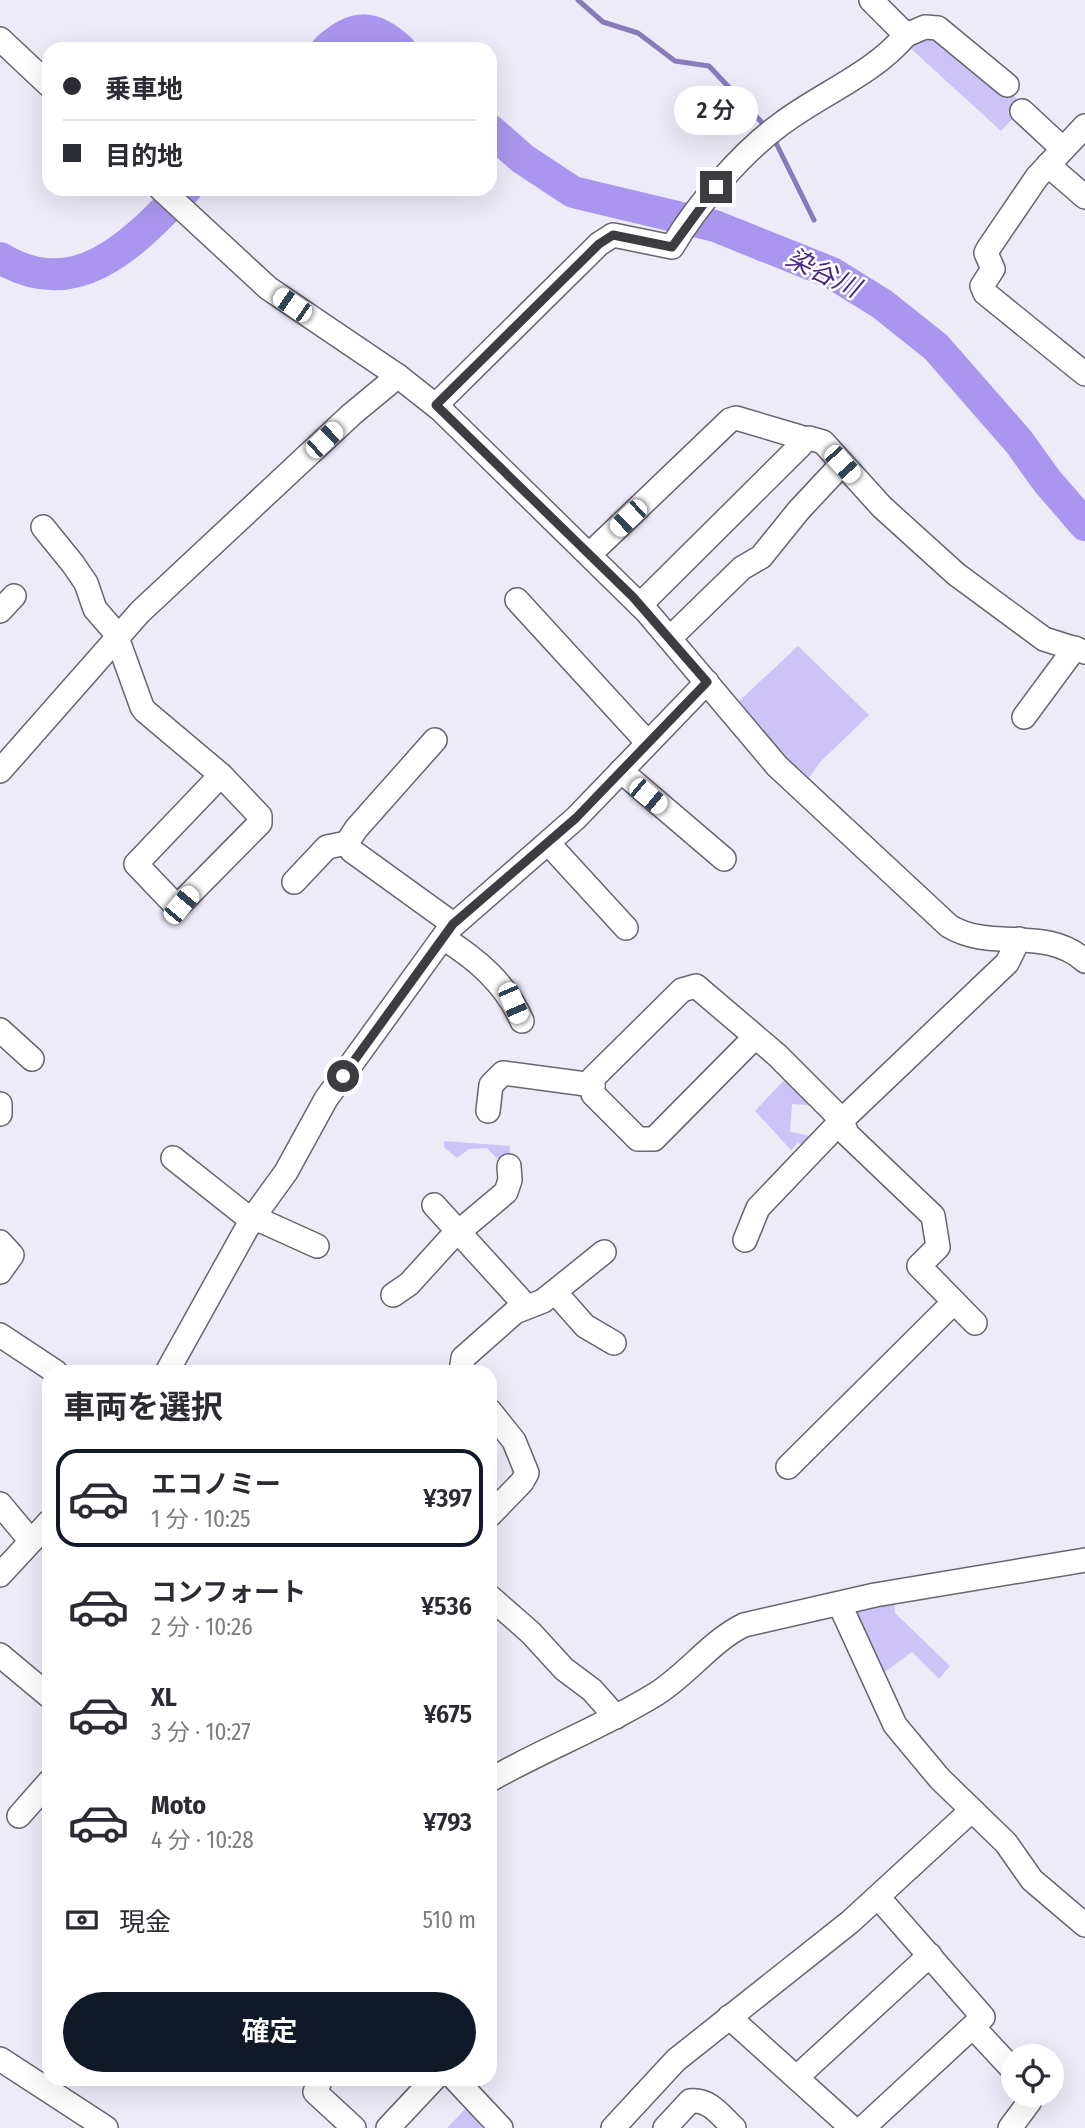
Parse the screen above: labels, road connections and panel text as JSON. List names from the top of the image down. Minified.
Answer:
{"water":["染谷川"],"page":{"banner":["乗車地","目的地"],"bubble":"2 分","heading":"車両を選択","list":[{"name":"エコノミー","note":"1 分 · 10:25","value":"¥397"},{"name":"コンフォート","note":"2 分 · 10:26","value":"¥536"},{"name":"XL","note":"3 分 · 10:27","value":"¥675"},{"name":"Moto","note":"4 分 · 10:28","value":"¥793"}],"pay":["現金","510 m"],"buttons":"確定"}}
